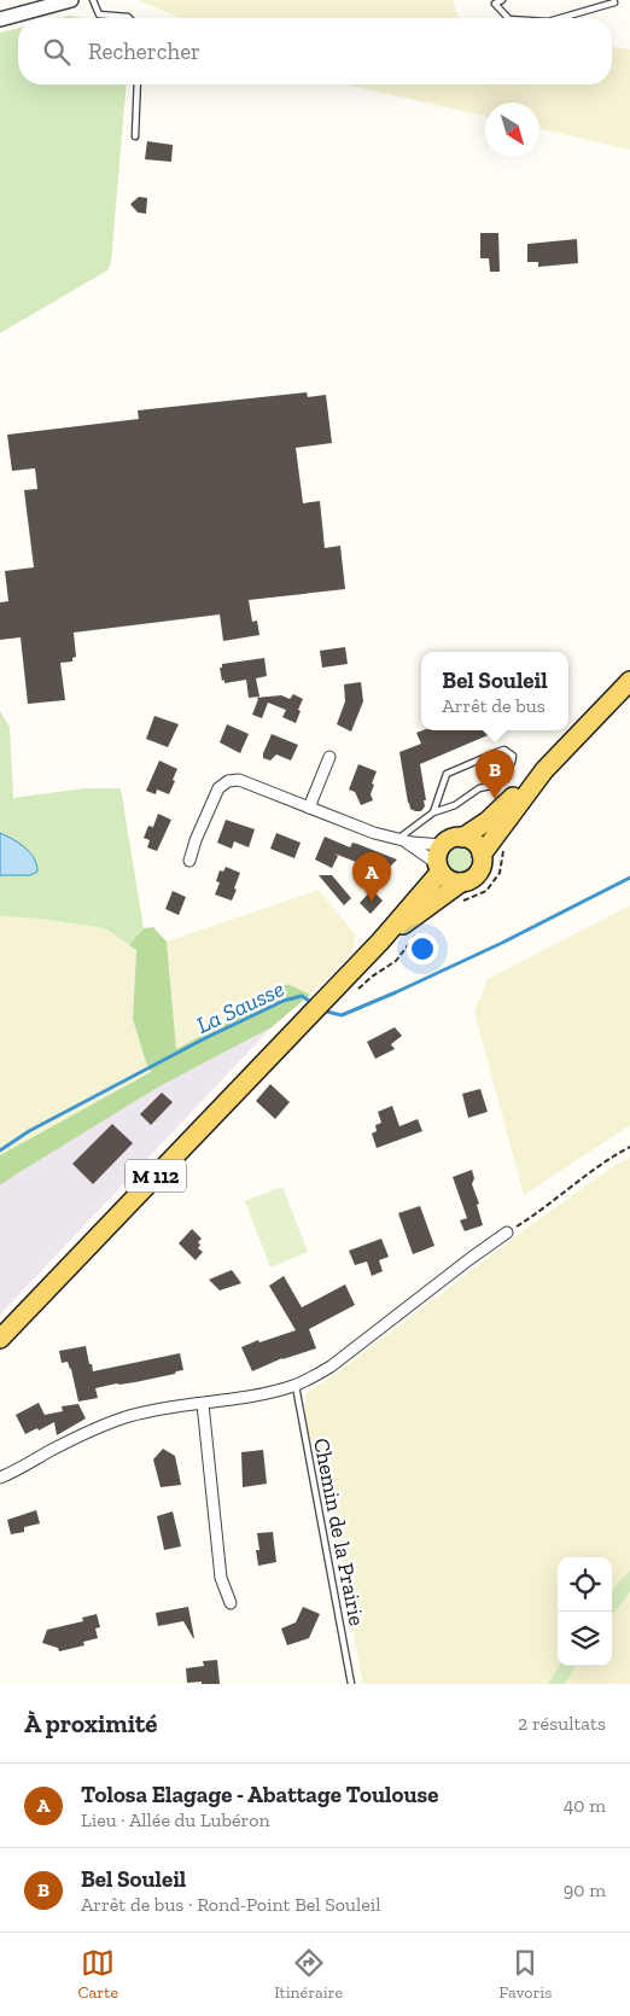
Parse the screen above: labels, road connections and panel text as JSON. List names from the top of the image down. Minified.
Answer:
{"streets":{"main road":["M 112"],"lane":["Chemin de la Prairie"]},"water":["La Sausse"],"north":"bottom right","page":{"search":"Rechercher","popup":["Bel Souleil","Arrêt de bus"],"pins":["B","A"],"heading":["À proximité","2 résultats"],"list":[{"mark":"A","name":"Tolosa Elagage - Abattage Toulouse","note":"Lieu · Allée du Lubéron","value":"40 m"},{"mark":"B","name":"Bel Souleil","note":"Arrêt de bus · Rond-Point Bel Souleil","value":"90 m"}],"nav":["Carte","Itinéraire","Favoris"]}}
